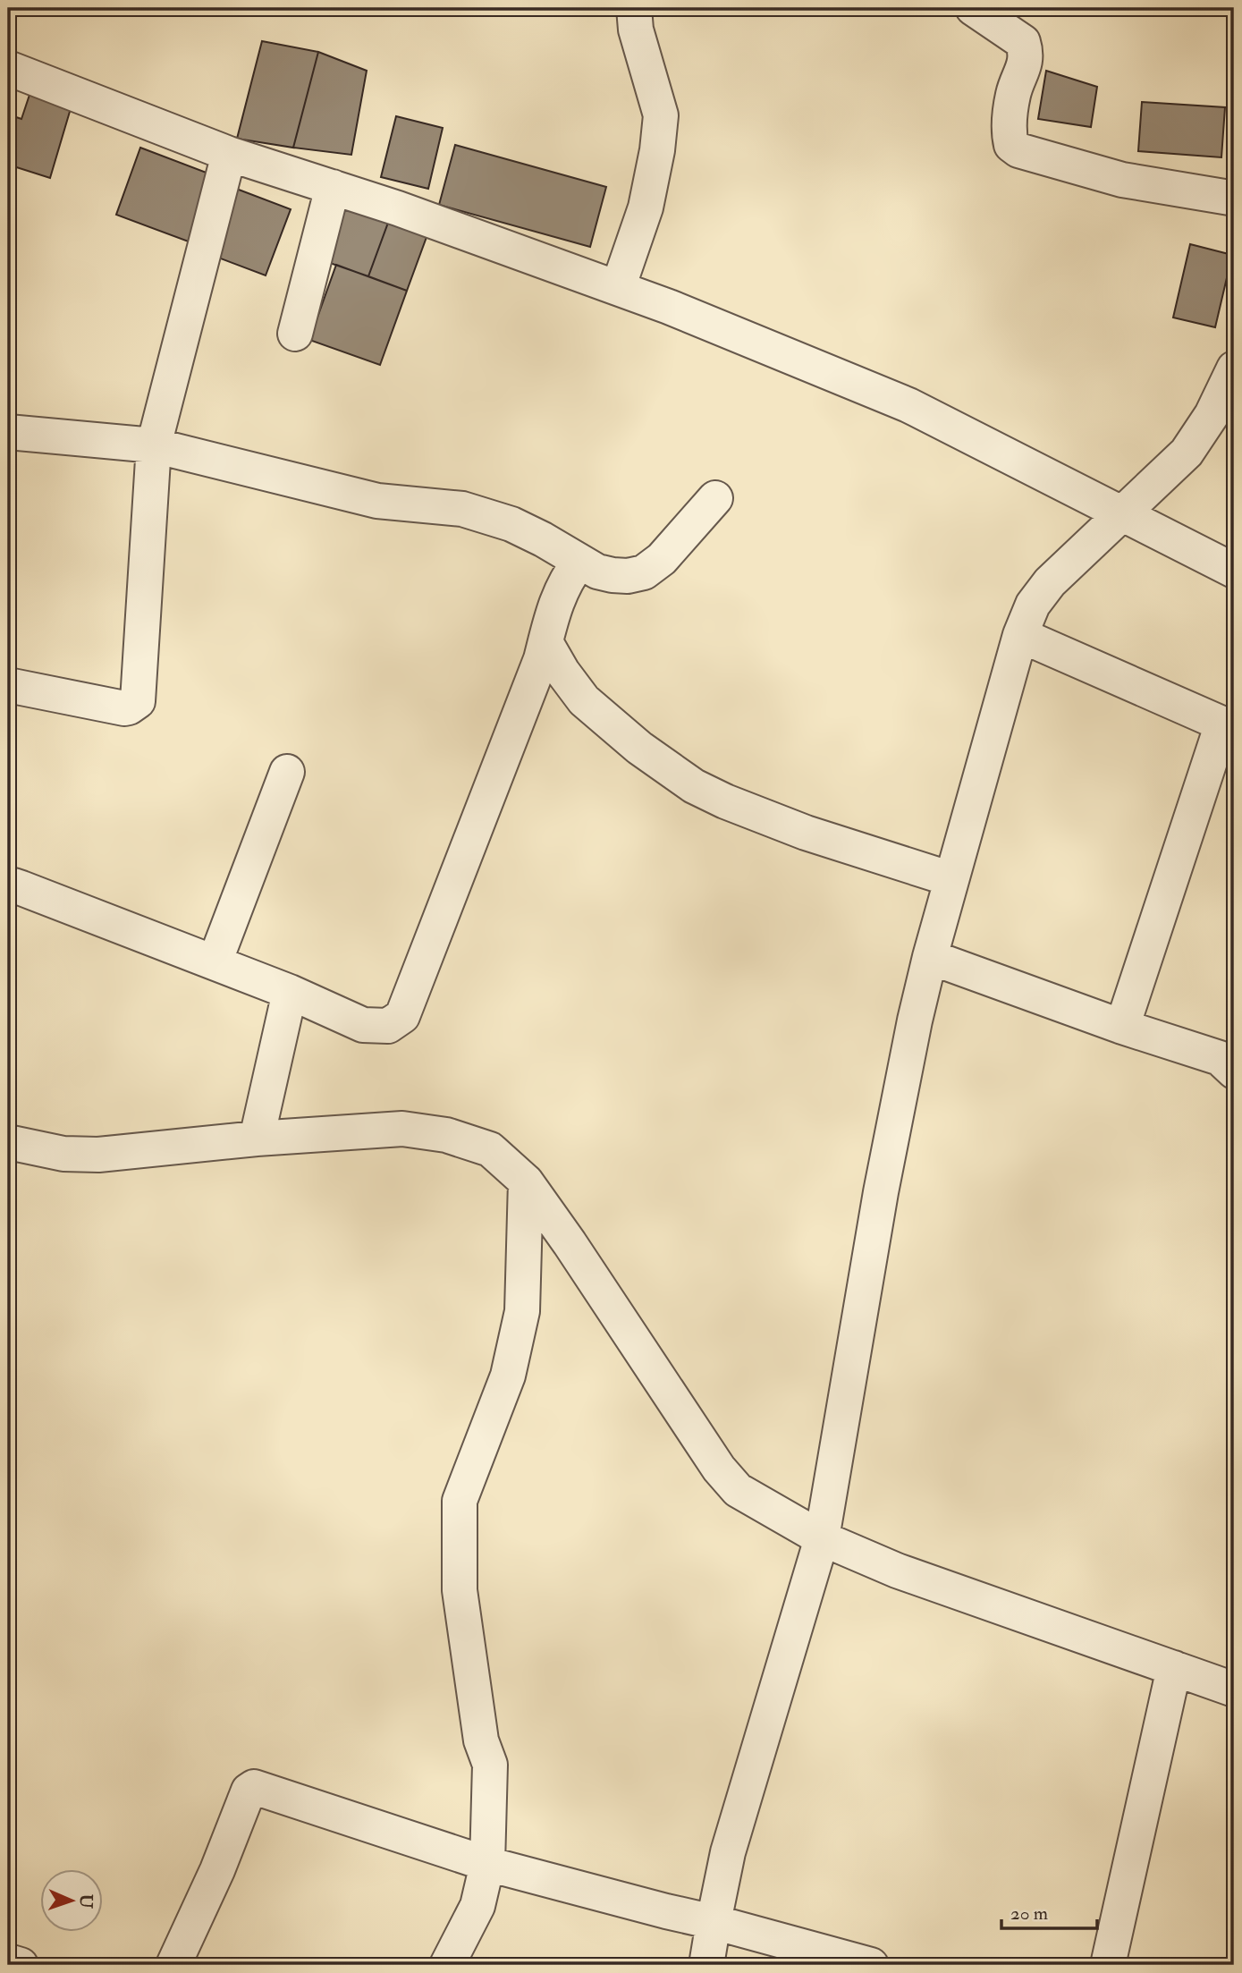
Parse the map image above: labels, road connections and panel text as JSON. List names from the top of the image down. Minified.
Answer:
{"scale_bar":"20 m","north":"right"}
